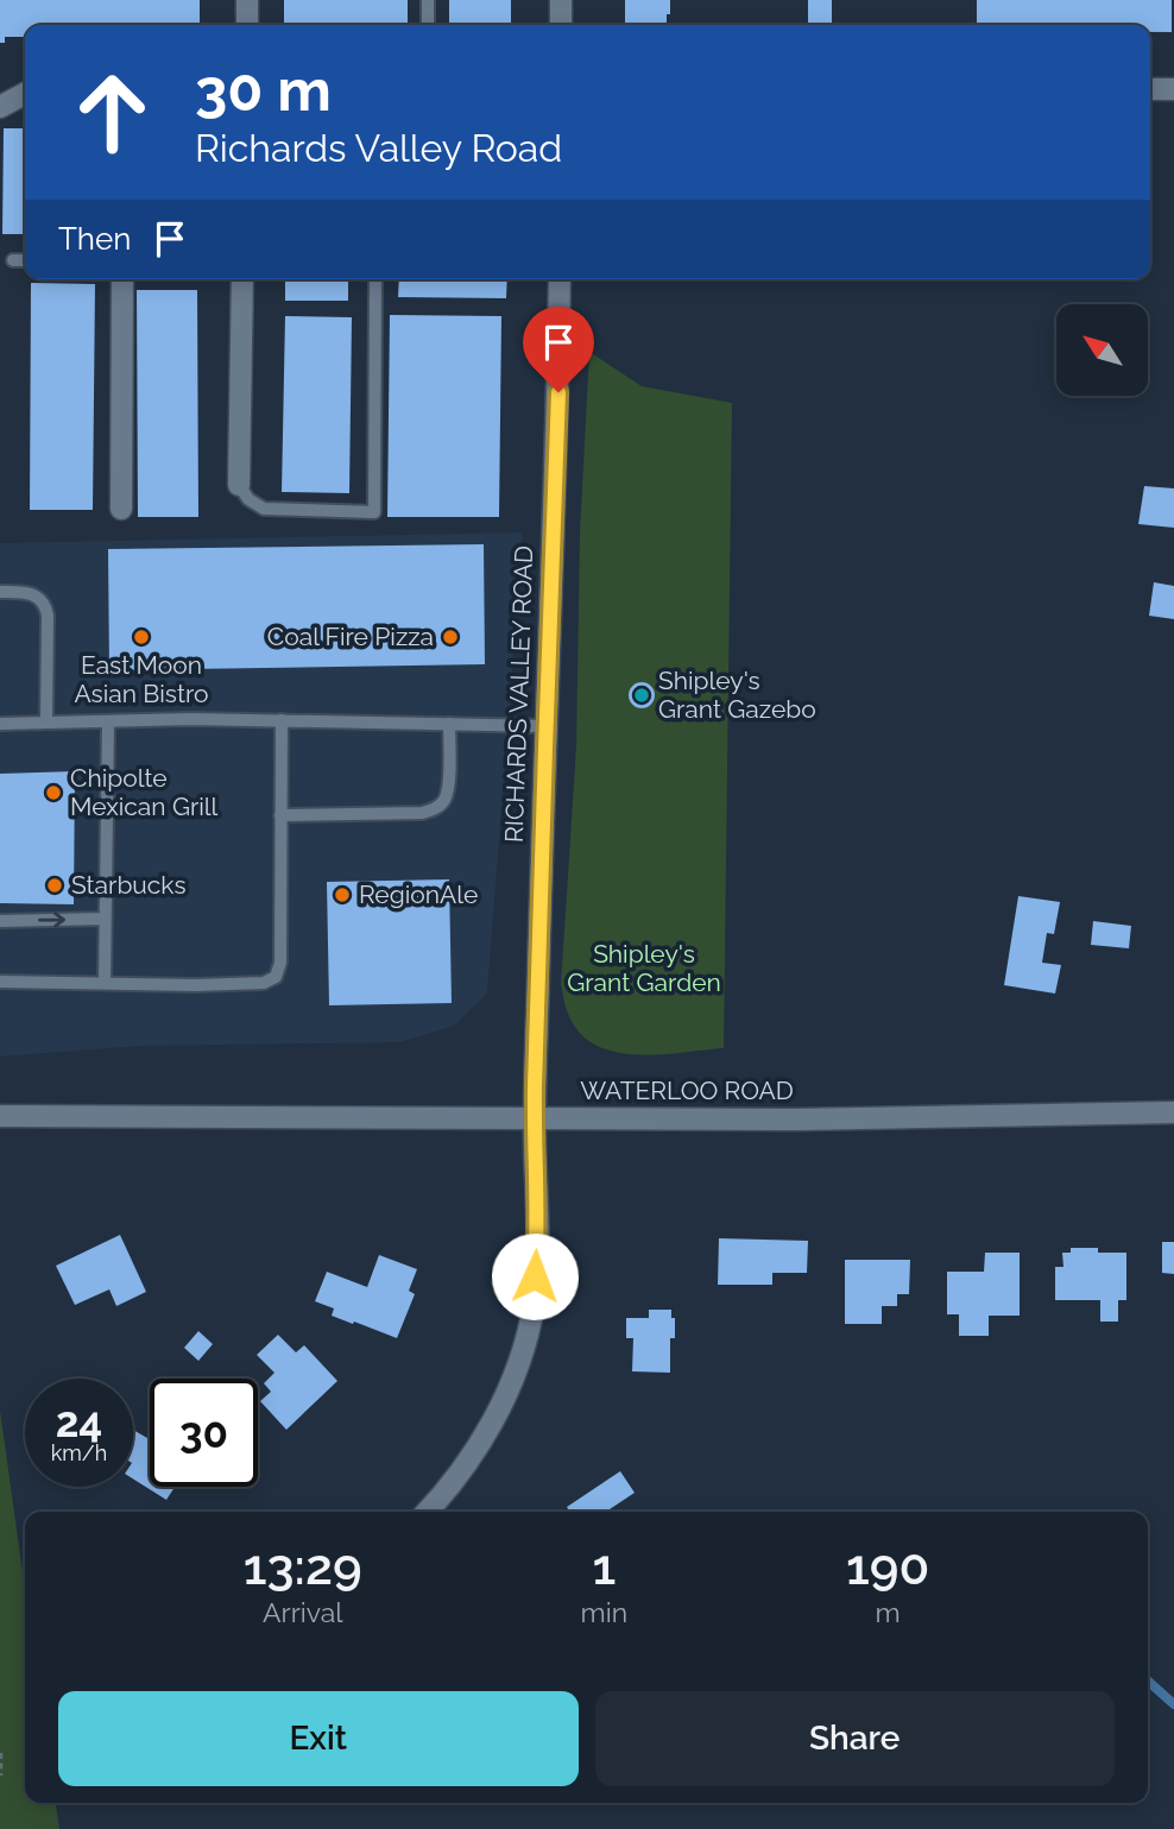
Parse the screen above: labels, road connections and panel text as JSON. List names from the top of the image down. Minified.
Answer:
{"streets":{"street":["RICHARDS VALLEY ROAD","WATERLOO ROAD"]},"crossings":[["RICHARDS VALLEY ROAD","WATERLOO ROAD"]],"parks":["Shipley's Grant Garden"],"places":["East Moon Asian Bistro","Coal Fire Pizza","Shipley's Grant Gazebo","Chipolte Mexican Grill","Starbucks","RegionAle"],"north":"top left","page":{"turn":["30 m","Richards Valley Road"],"then":"Then","speed":"24 km/h","limit":"30","eta":["13:29","Arrival","1","min","190","m"],"buttons":["Exit","Share"]}}
